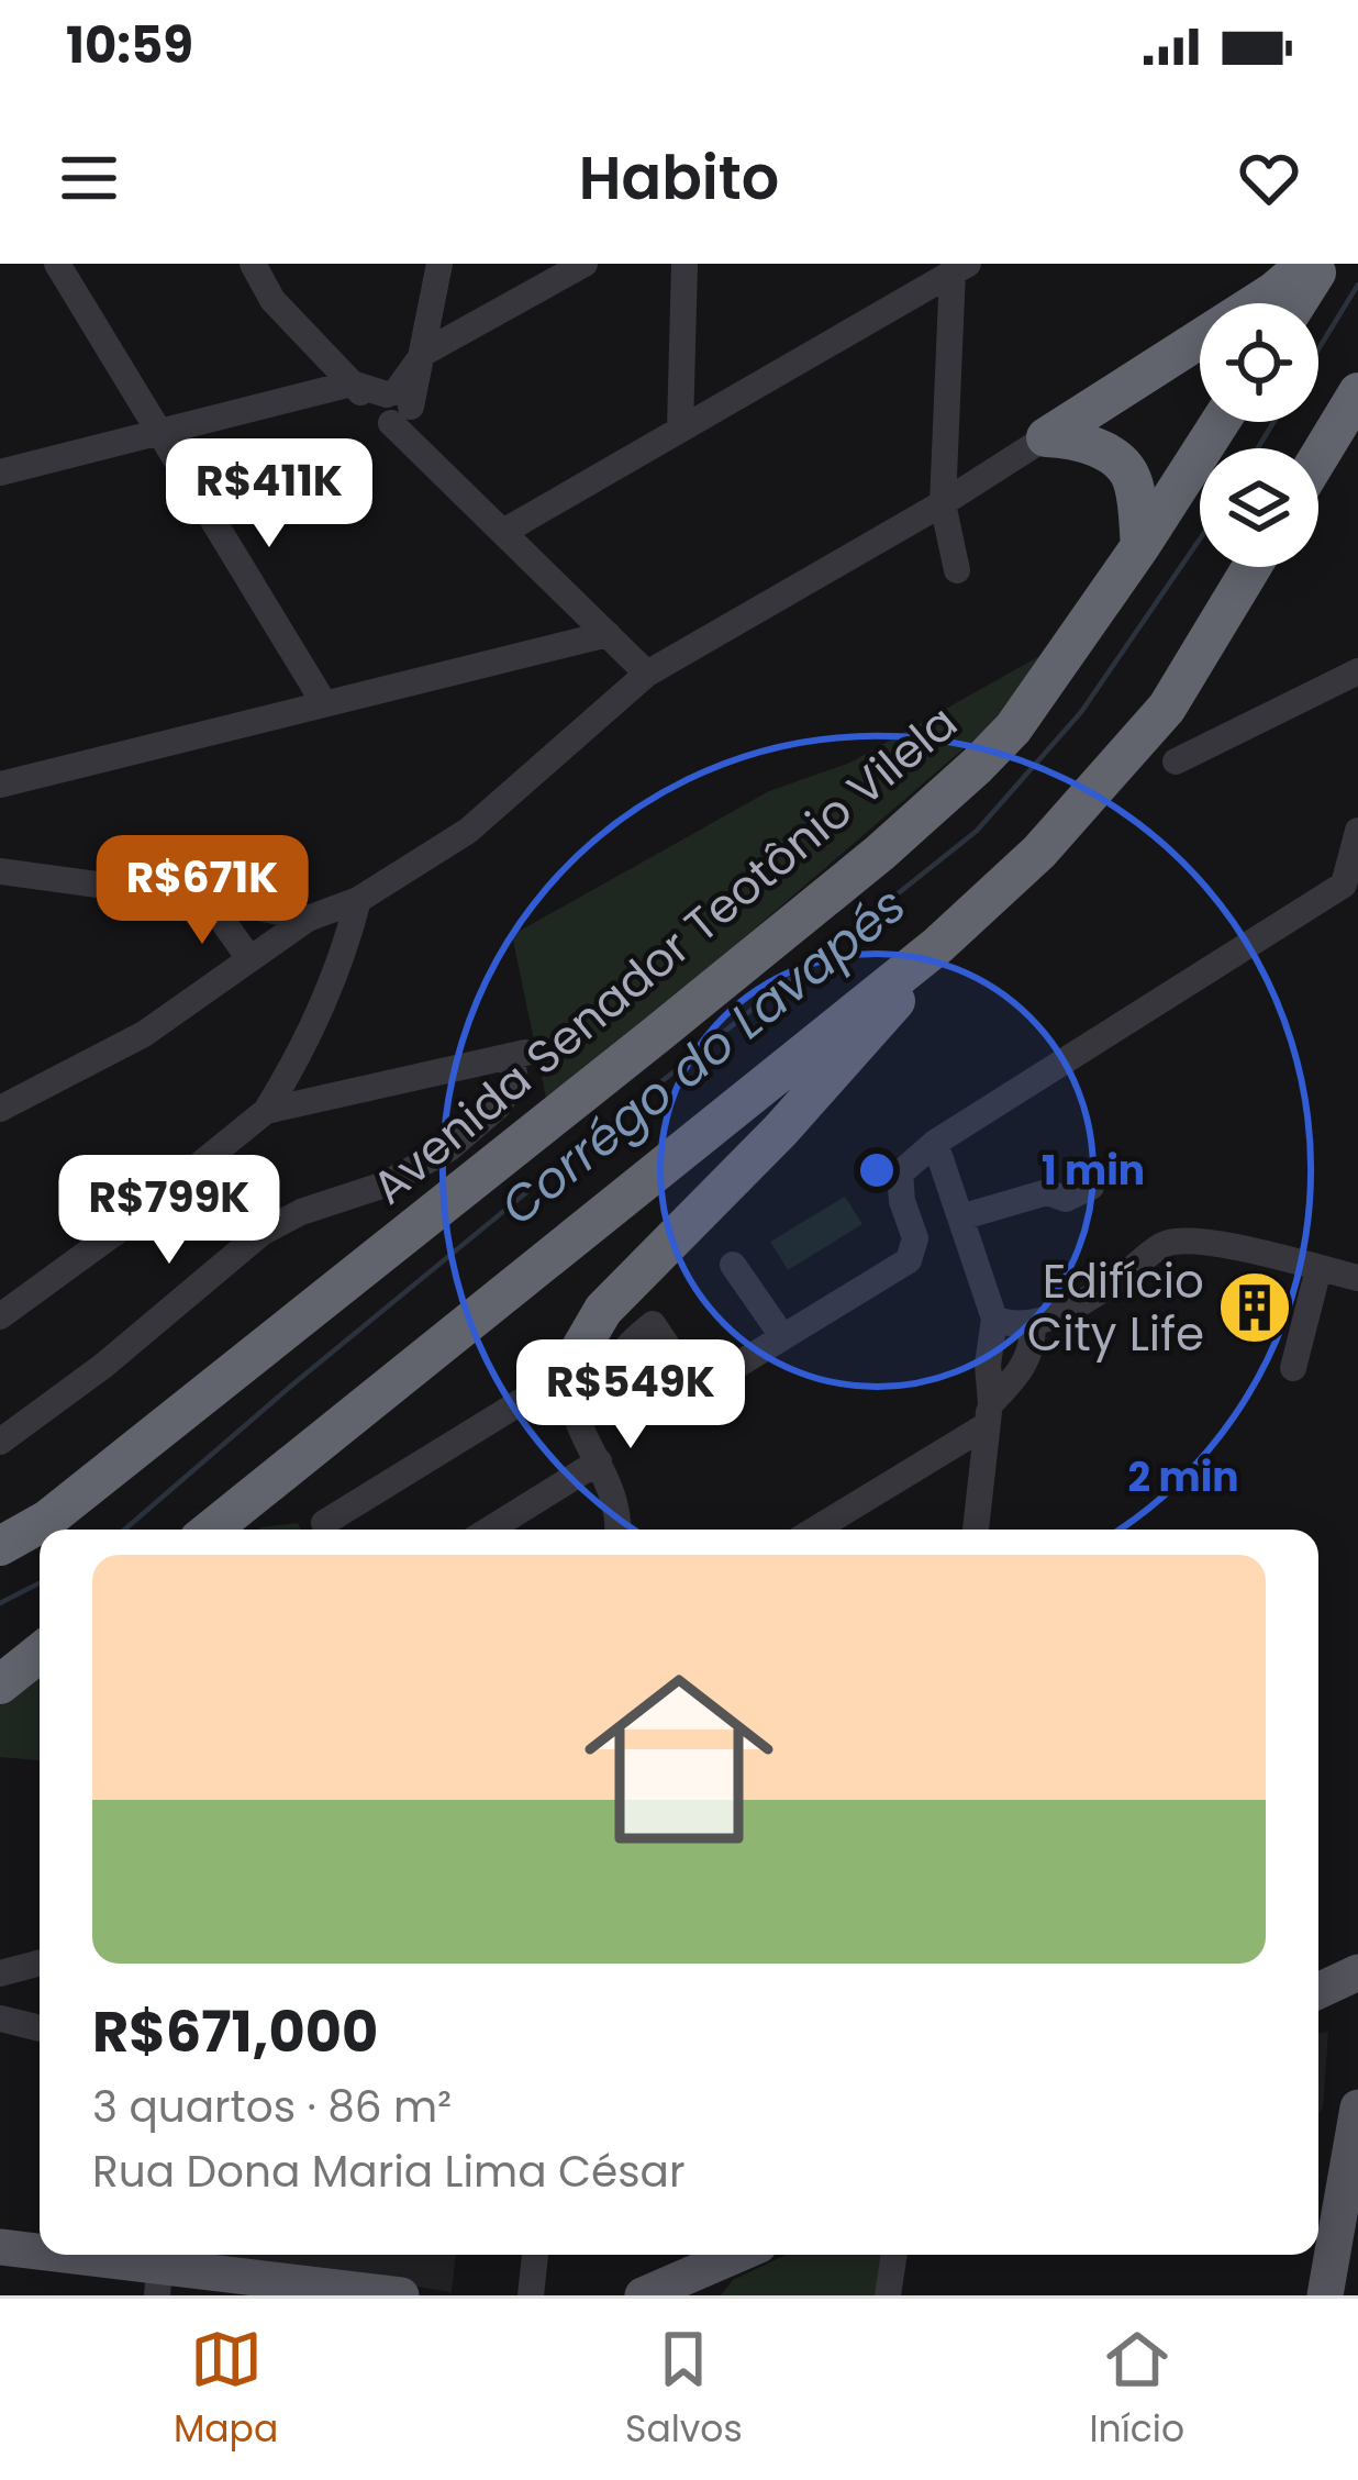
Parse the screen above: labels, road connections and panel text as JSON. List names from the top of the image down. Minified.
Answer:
{"streets":{"highway":["Avenida Senador Teotônio Vilela"]},"water":["Corrégo do Lavapés"],"places":{"building":["Edifício City Life"]},"page":{"status":"10:59","header":"Habito","price":["R$411K","R$671K","R$799K","R$549K"],"list":[{"name":"R$671,000","note":"3 quartos · 86 m² · Rua Dona Maria Lima César"}],"tabs":["Mapa","Salvos","Início"]},"rings":["1 min","2 min"]}
